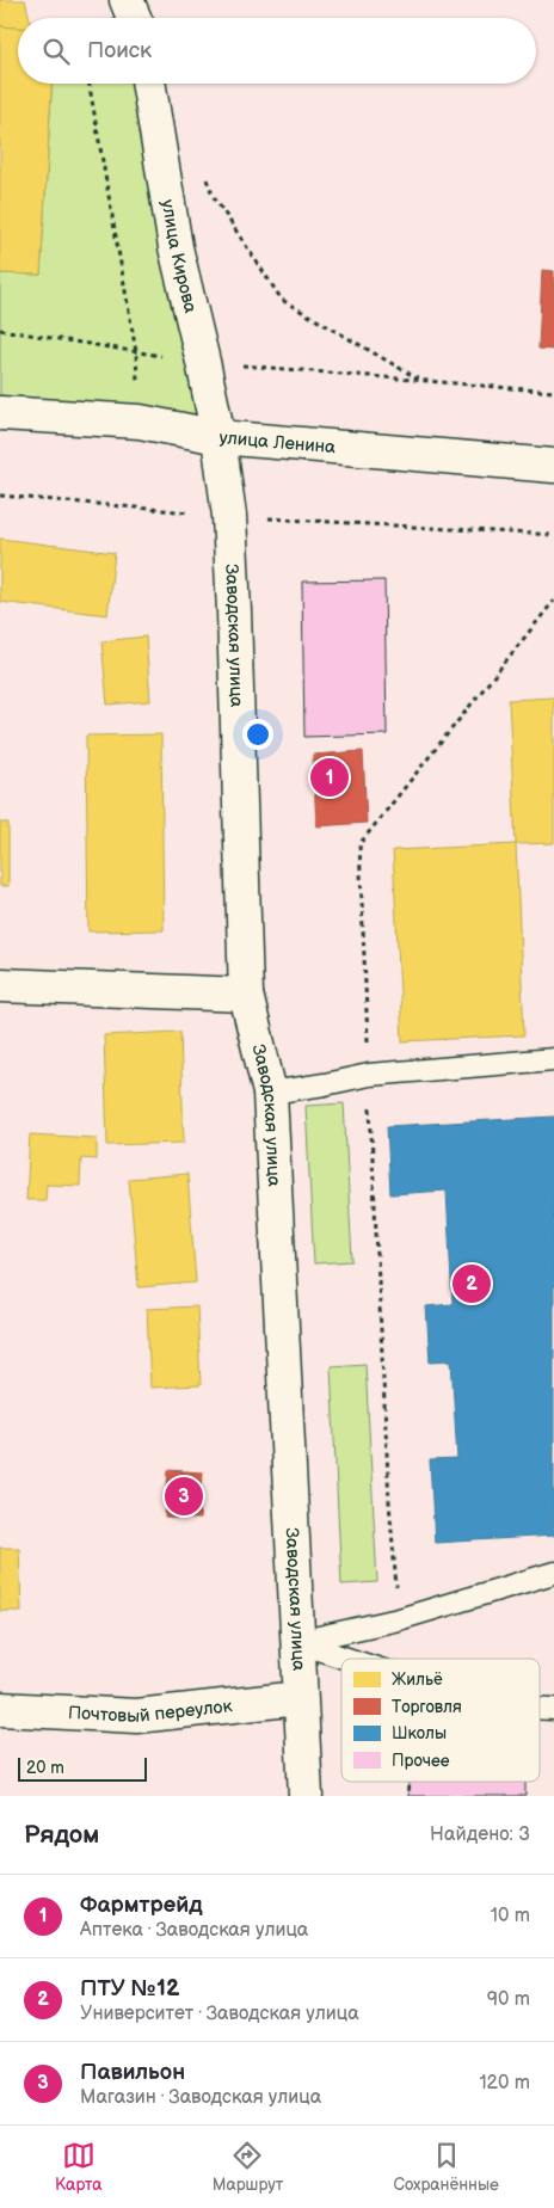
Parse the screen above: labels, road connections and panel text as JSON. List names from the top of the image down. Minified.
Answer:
{"streets":{"street":["улица Кирова","улица Ленина","Заводская улица","Почтовый переулок"]},"crossings":[["улица Кирова","улица Ленина"],["улица Кирова","Заводская улица"],["улица Ленина","Заводская улица"],["Заводская улица","Почтовый переулок"]],"legend":["Жильё","Торговля","Школы","Прочее"],"scale_bar":"20 m","page":{"search":"Поиск","pins":["1","2","3"],"scale":"20 m","heading":["Рядом","Найдено: 3"],"list":[{"mark":"1","name":"Фармтрейд","note":"Аптека · Заводская улица","value":"10 m"},{"mark":"2","name":"ПТУ №12","note":"Университет · Заводская улица","value":"90 m"},{"mark":"3","name":"Павильон","note":"Магазин · Заводская улица","value":"120 m"}],"nav":["Карта","Маршрут","Сохранённые"]}}
